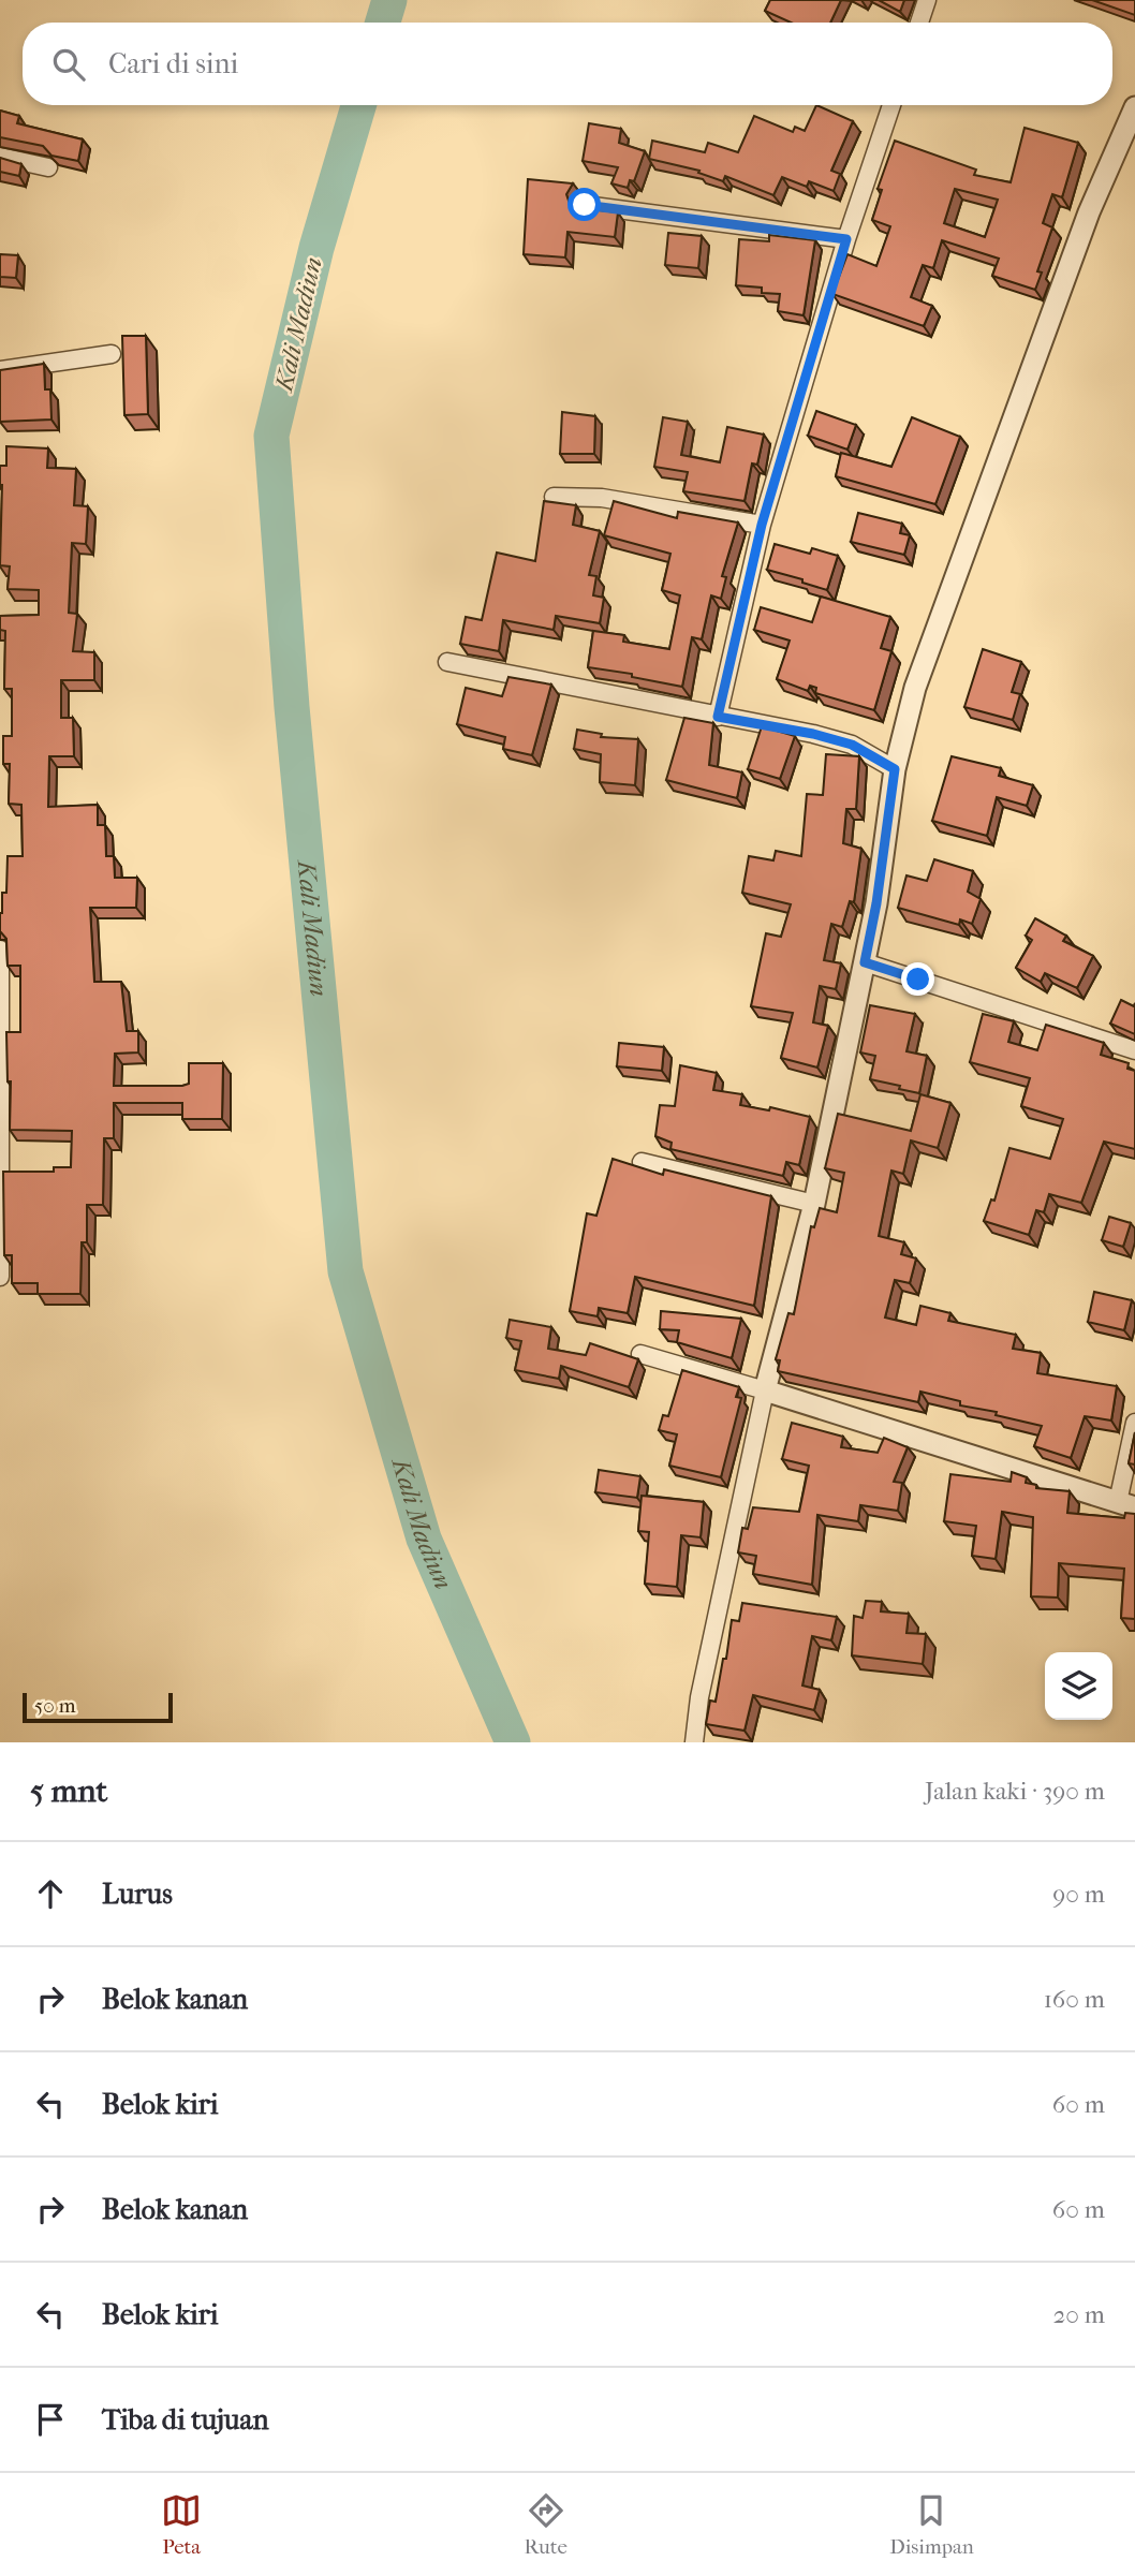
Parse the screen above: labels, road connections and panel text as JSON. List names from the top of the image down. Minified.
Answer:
{"water":["Kali Madiun"],"scale_bar":"50 m","page":{"search":"Cari di sini","scale":"50 m","heading":["5 mnt","Jalan kaki · 390 m"],"list":[["Lurus","90 m"],["Belok kanan","160 m"],["Belok kiri","60 m"],["Belok kanan","60 m"],["Belok kiri","20 m"],"Tiba di tujuan"],"nav":["Peta","Rute","Disimpan"]}}
